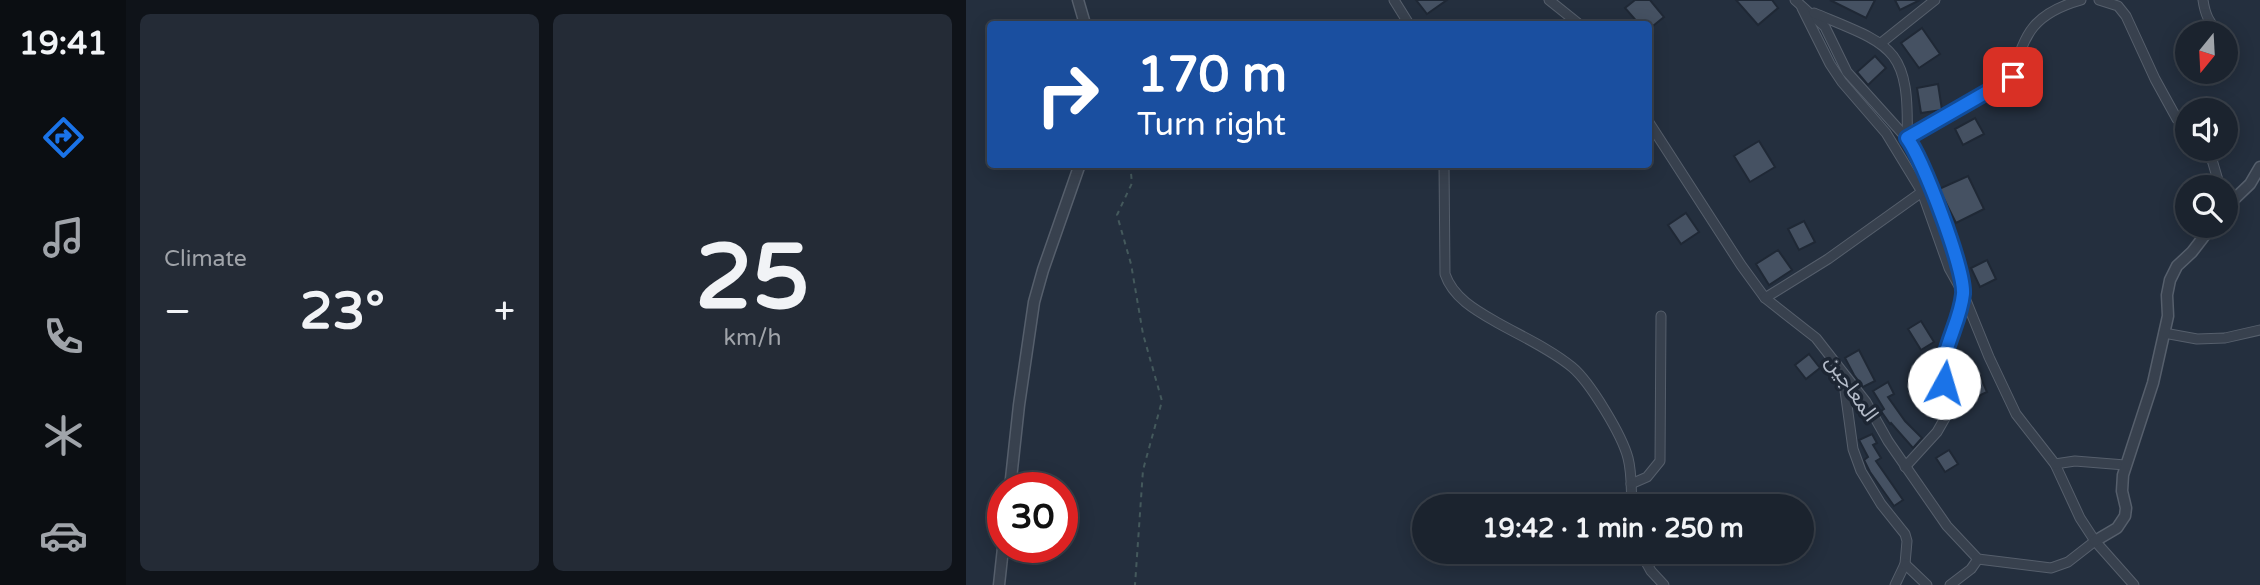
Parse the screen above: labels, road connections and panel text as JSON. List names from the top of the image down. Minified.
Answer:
{"streets":{"street":["المعاجين"]},"north":"bottom","page":{"tabs":"19:41","tile":["Climate",["25","km/h"]],"turn":["170 m","Turn right"],"heat":["−","23°","+"],"limit":"30","trip":"19:42 · 1 min · 250 m"}}
